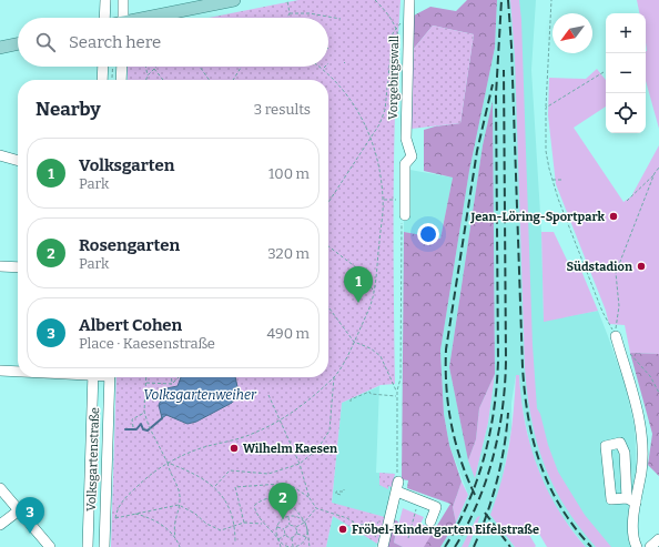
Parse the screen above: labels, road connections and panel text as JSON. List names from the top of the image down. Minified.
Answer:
{"streets":{"street":["Vorgebirgswall","Volksgartenstraße"]},"water":["Volksgartenweiher"],"places":["Jean-Löring-Sportpark","Südstadion","Wilhelm Kaesen","Fröbel-Kindergarten Eifelstraße"],"north":"bottom left","page":{"map_buttons":["+","−"],"search":"Search here","heading":["Nearby","3 results"],"list":[{"mark":"1","name":"Volksgarten","note":"Park","value":"100 m"},{"mark":"2","name":"Rosengarten","note":"Park","value":"320 m"},{"mark":"3","name":"Albert Cohen","note":"Place · Kaesenstraße","value":"490 m"}],"pins":["1","2","3"]}}
